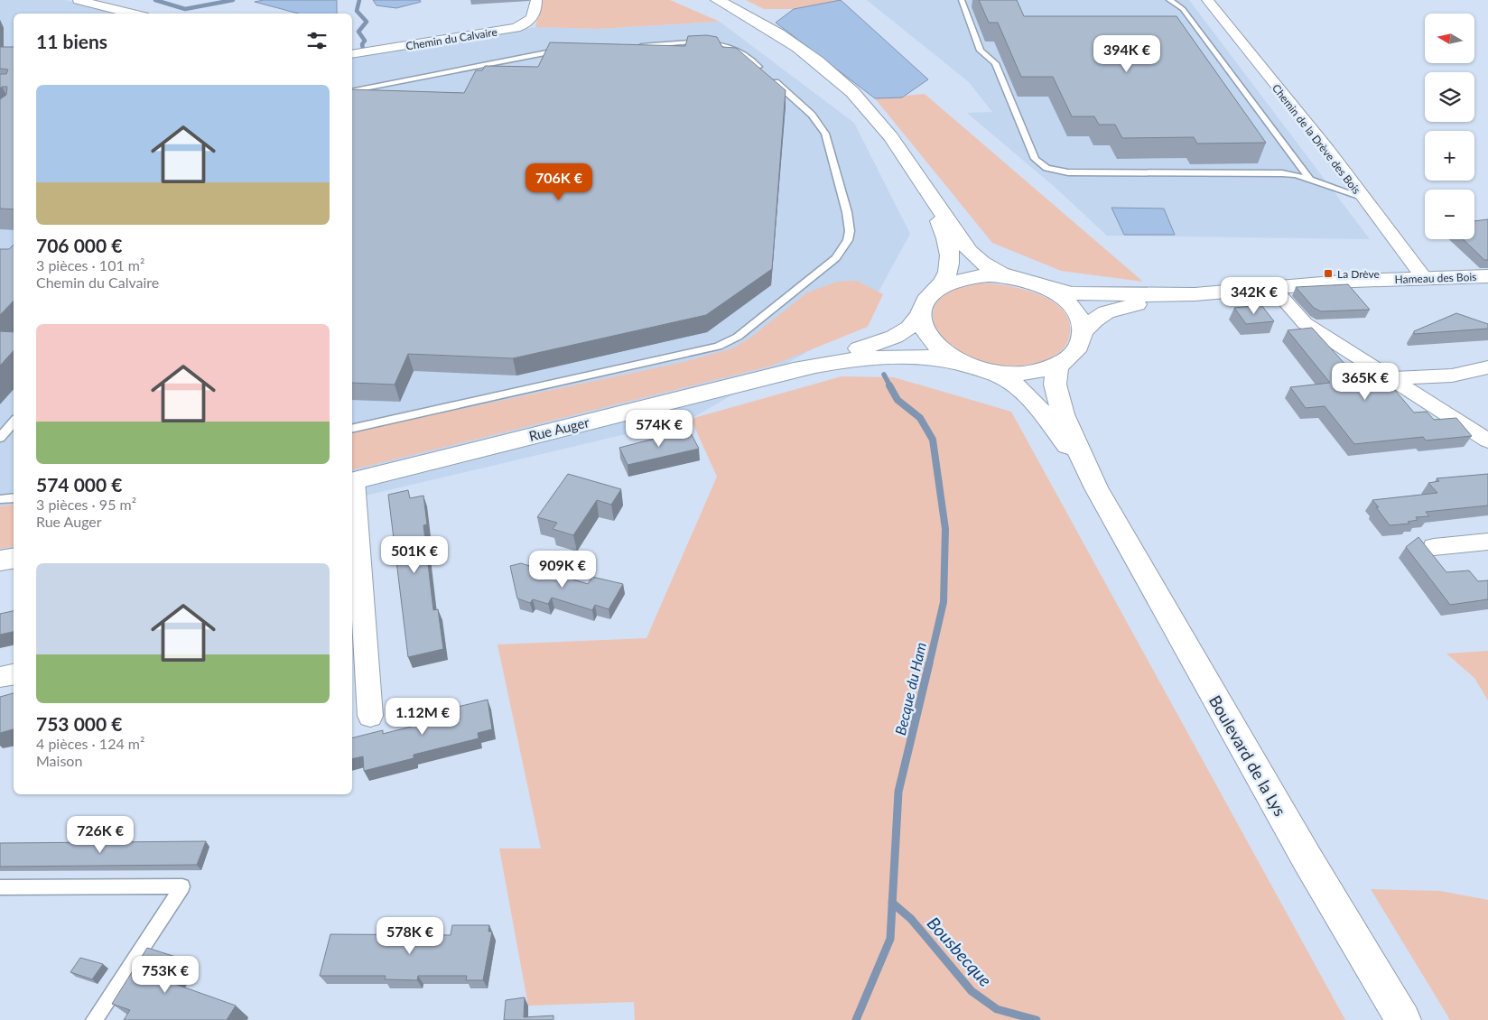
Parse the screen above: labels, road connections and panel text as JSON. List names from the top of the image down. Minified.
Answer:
{"streets":{"main road":["Hameau des Bois","Rue Auger","Boulevard de la Lys"],"street":["Chemin du Calvaire","Chemin de la Drève des Bois"]},"crossings":[["Chemin de la Drève des Bois","Hameau des Bois"],["Hameau des Bois","Rue Auger"],["Hameau des Bois","Boulevard de la Lys"],["Rue Auger","Boulevard de la Lys"]],"water":["Becque du Ham","Bousbecque"],"places":{"transit":["La Drève"]},"north":"left","page":{"map_buttons":["+","−"],"heading":"11 biens","price":["394K €","706K €","342K €","365K €","574K €","501K €","909K €","1.12M €","726K €","578K €","753K €"],"list":[{"name":"706 000 €","note":"3 pièces · 101 m² · Chemin du Calvaire"},{"name":"574 000 €","note":"3 pièces · 95 m² · Rue Auger"},{"name":"753 000 €","note":"4 pièces · 124 m² · Maison"}]}}
